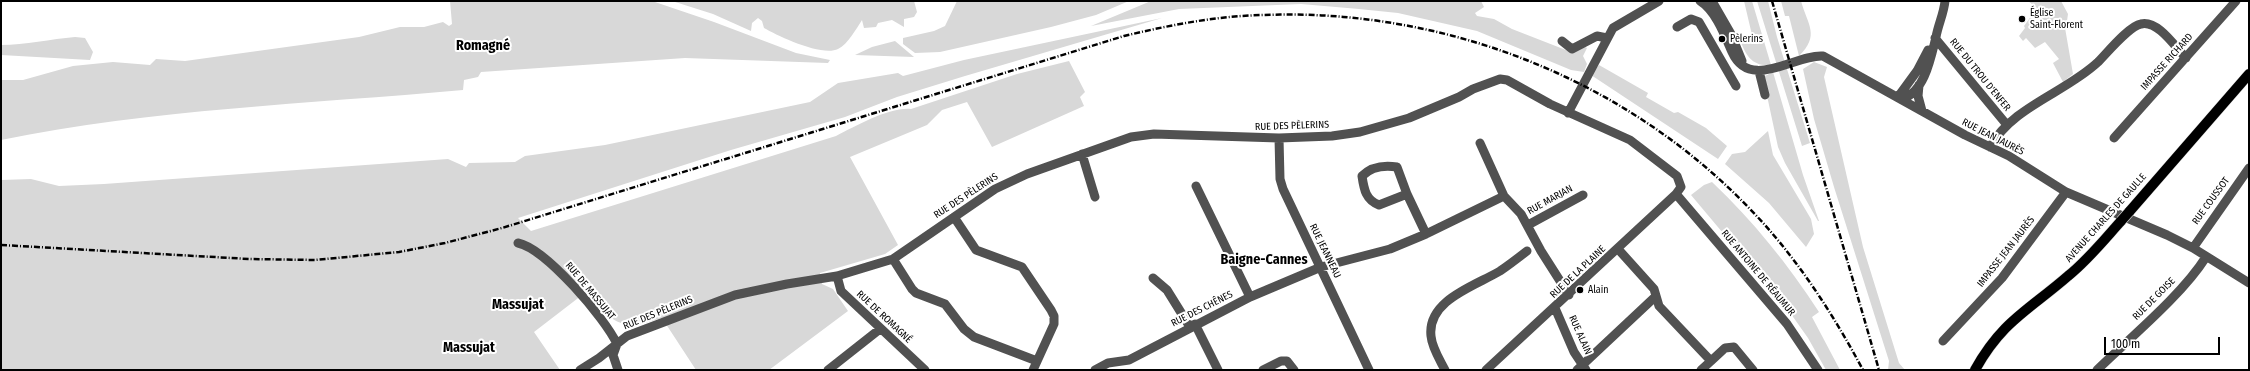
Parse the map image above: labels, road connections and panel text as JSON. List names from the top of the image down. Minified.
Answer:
{"streets":{"main road":["AVENUE CHARLES DE GAULLE"],"street":["IMPASSE RICHARD","RUE DU TROU D'ENFER","RUE DES PÈLERINS","RUE JEAN JAURÈS","RUE MARJAN","RUE COUSSOT","RUE JEANNEAU","IMPASSE JEAN JAURÈS","RUE DE LA PLAINE","RUE ANTOINE DE RÉAUMUR","RUE DE MASSUJAT","RUE DE GOISE","RUE DES CHÊNES","RUE DE ROMAGNÉ","RUE ALAIN"]},"crossings":[["RUE DES PÈLERINS","RUE JEANNEAU"],["RUE DES PÈLERINS","RUE ANTOINE DE RÉAUMUR"],["RUE DES PÈLERINS","RUE DE MASSUJAT"],["RUE DES PÈLERINS","RUE DE ROMAGNÉ"],["RUE JEAN JAURÈS","RUE COUSSOT"],["RUE JEAN JAURÈS","IMPASSE JEAN JAURÈS"],["RUE JEAN JAURÈS","RUE DE GOISE"],["RUE MARJAN","RUE DE LA PLAINE"],["RUE MARJAN","RUE DES CHÊNES"],["RUE JEANNEAU","RUE DES CHÊNES"],["RUE DE LA PLAINE","RUE ANTOINE DE RÉAUMUR"],["RUE DE LA PLAINE","RUE ALAIN"]],"districts":["Romagné","Baigne-Cannes","Massujat","Massujat"],"places":["Église Saint-Florent","Pèlerins","Alain"],"scale_bar":"100 m"}
